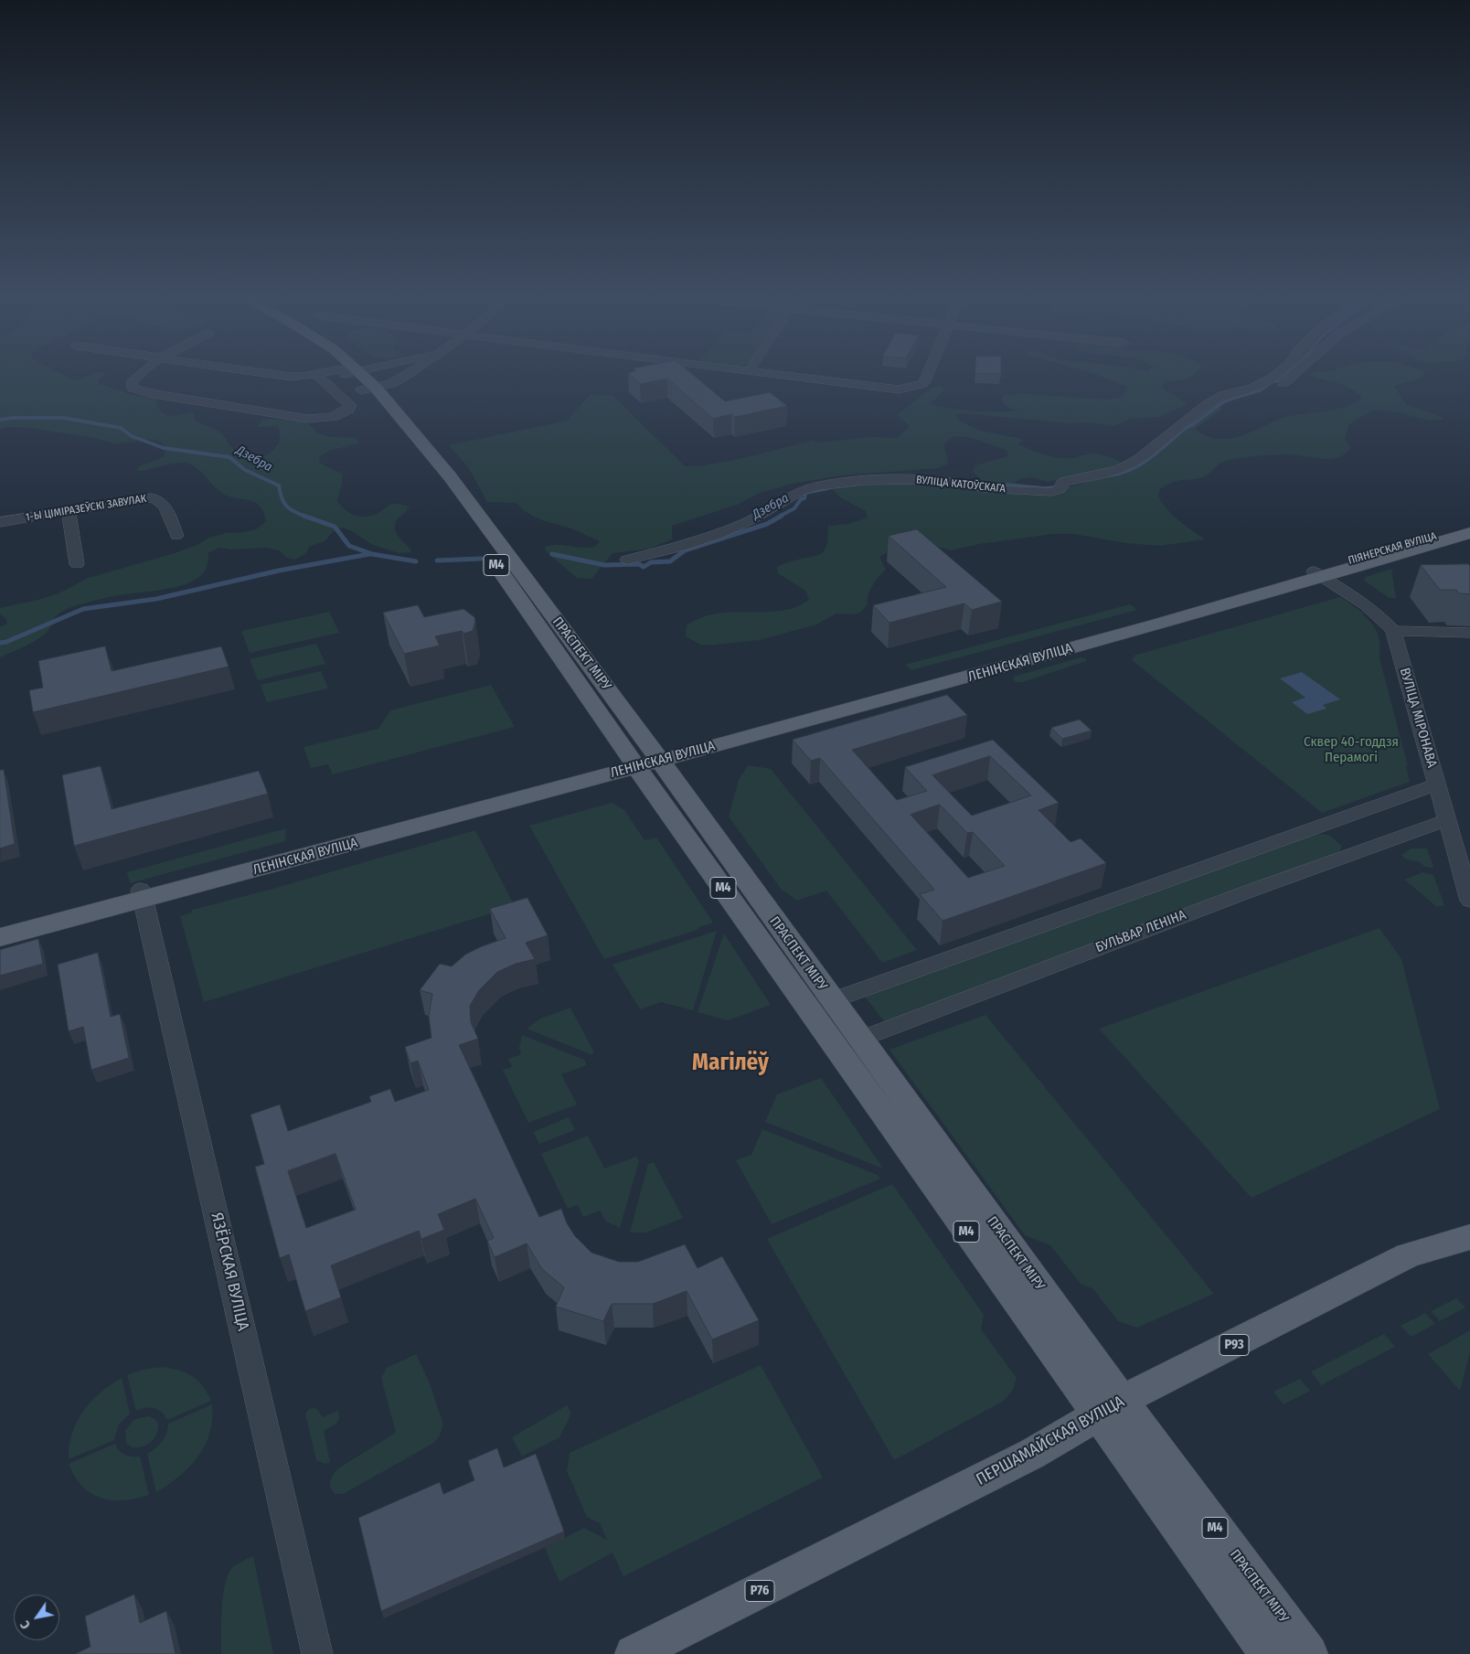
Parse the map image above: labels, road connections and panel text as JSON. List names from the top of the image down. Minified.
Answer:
{"streets":{"main road":["ПІЯНЕРСКАЯ ВУЛІЦА","М4","ПРАСПЕКТ МІРУ","ЛЕНІНСКАЯ ВУЛІЦА","Р93","ПЕРШАМАЙСКАЯ ВУЛІЦА","Р76"],"street":["ВУЛІЦА КАТОЎСКАГА","1-Ы ЦІМІРАЗЕЎСКІ ЗАВУЛАК","ВУЛІЦА МІРОНАВА","БУЛЬВАР ЛЕНІНА","ЯЗЁРСКАЯ ВУЛІЦА"]},"crossings":[["ПІЯНЕРСКАЯ ВУЛІЦА","ЛЕНІНСКАЯ ВУЛІЦА"],["ПІЯНЕРСКАЯ ВУЛІЦА","ВУЛІЦА МІРОНАВА"],["ПРАСПЕКТ МІРУ","ЛЕНІНСКАЯ ВУЛІЦА"],["ПРАСПЕКТ МІРУ","БУЛЬВАР ЛЕНІНА"],["ПРАСПЕКТ МІРУ","ПЕРШАМАЙСКАЯ ВУЛІЦА"],["ЛЕНІНСКАЯ ВУЛІЦА","ВУЛІЦА МІРОНАВА"],["ЛЕНІНСКАЯ ВУЛІЦА","ЯЗЁРСКАЯ ВУЛІЦА"],["ВУЛІЦА МІРОНАВА","БУЛЬВАР ЛЕНІНА"]],"districts":["Магілёў"],"water":["Дзебра"],"parks":["Сквер 40-годдзя Перамогі"],"north":"bottom left"}
